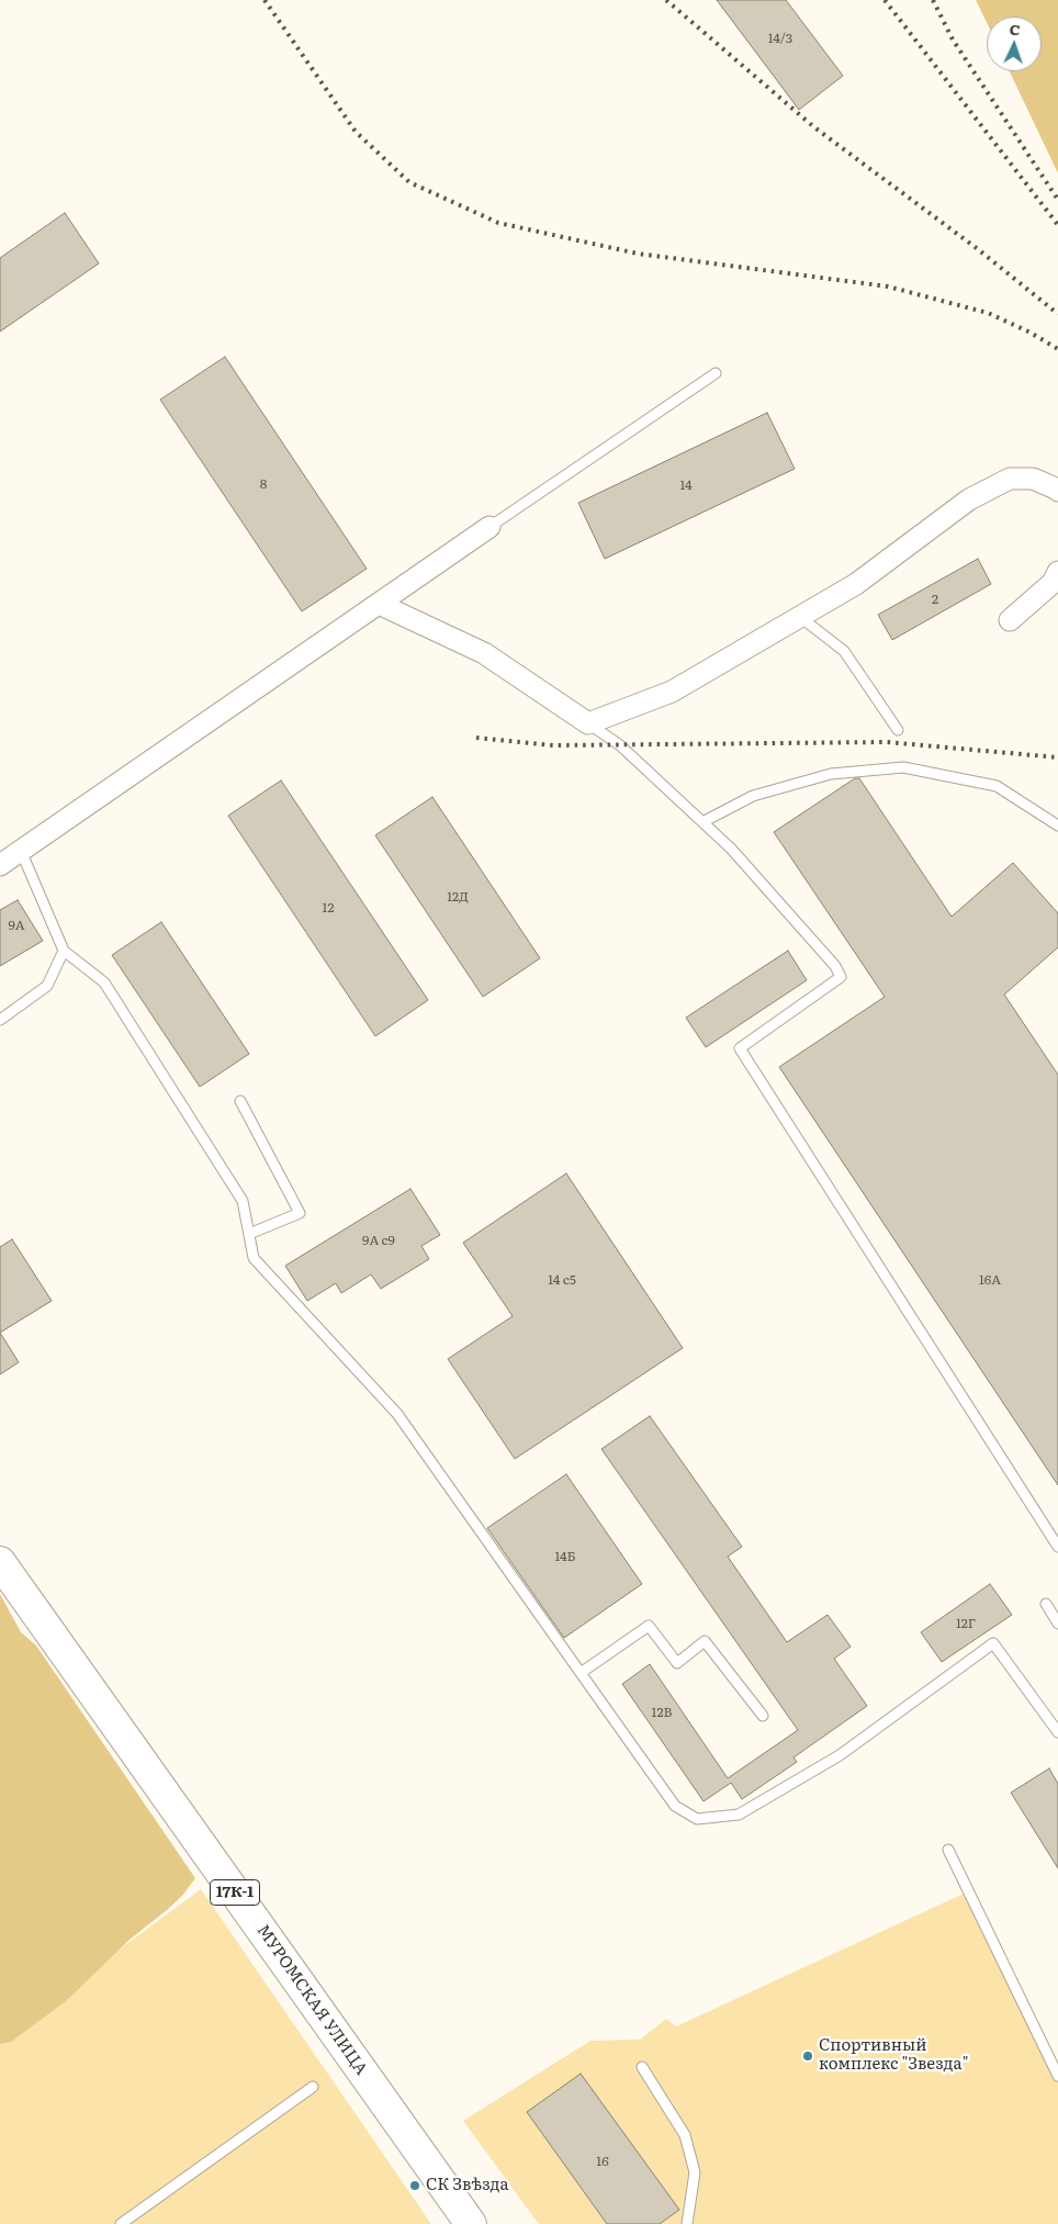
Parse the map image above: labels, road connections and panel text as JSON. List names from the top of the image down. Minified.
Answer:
{"streets":{"main road":["17К-1","МУРОМСКАЯ УЛИЦА"]},"places":["Спортивный комплекс \"Звезда\"","СК Звѣзда"],"house_numbers":["14/3","8","14","2","12Д","12","9А","9А с9","14 с5","16А","14Б","12Г","12В","16"],"north":"top"}
